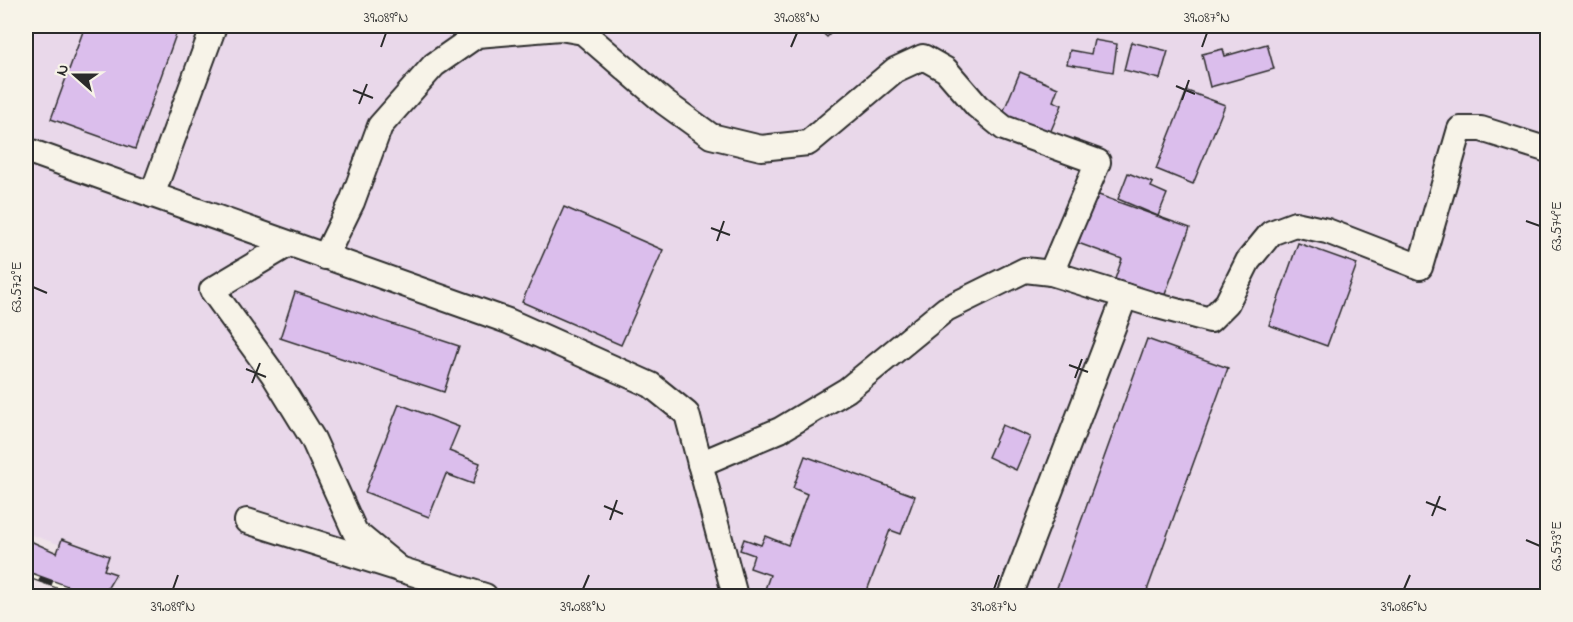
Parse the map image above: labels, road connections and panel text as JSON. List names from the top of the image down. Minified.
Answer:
{"north":"left","coordinates":["39.089°N","39.088°N","39.087°N","63.574°E","63.572°E","63.573°E","39.086°N"]}
